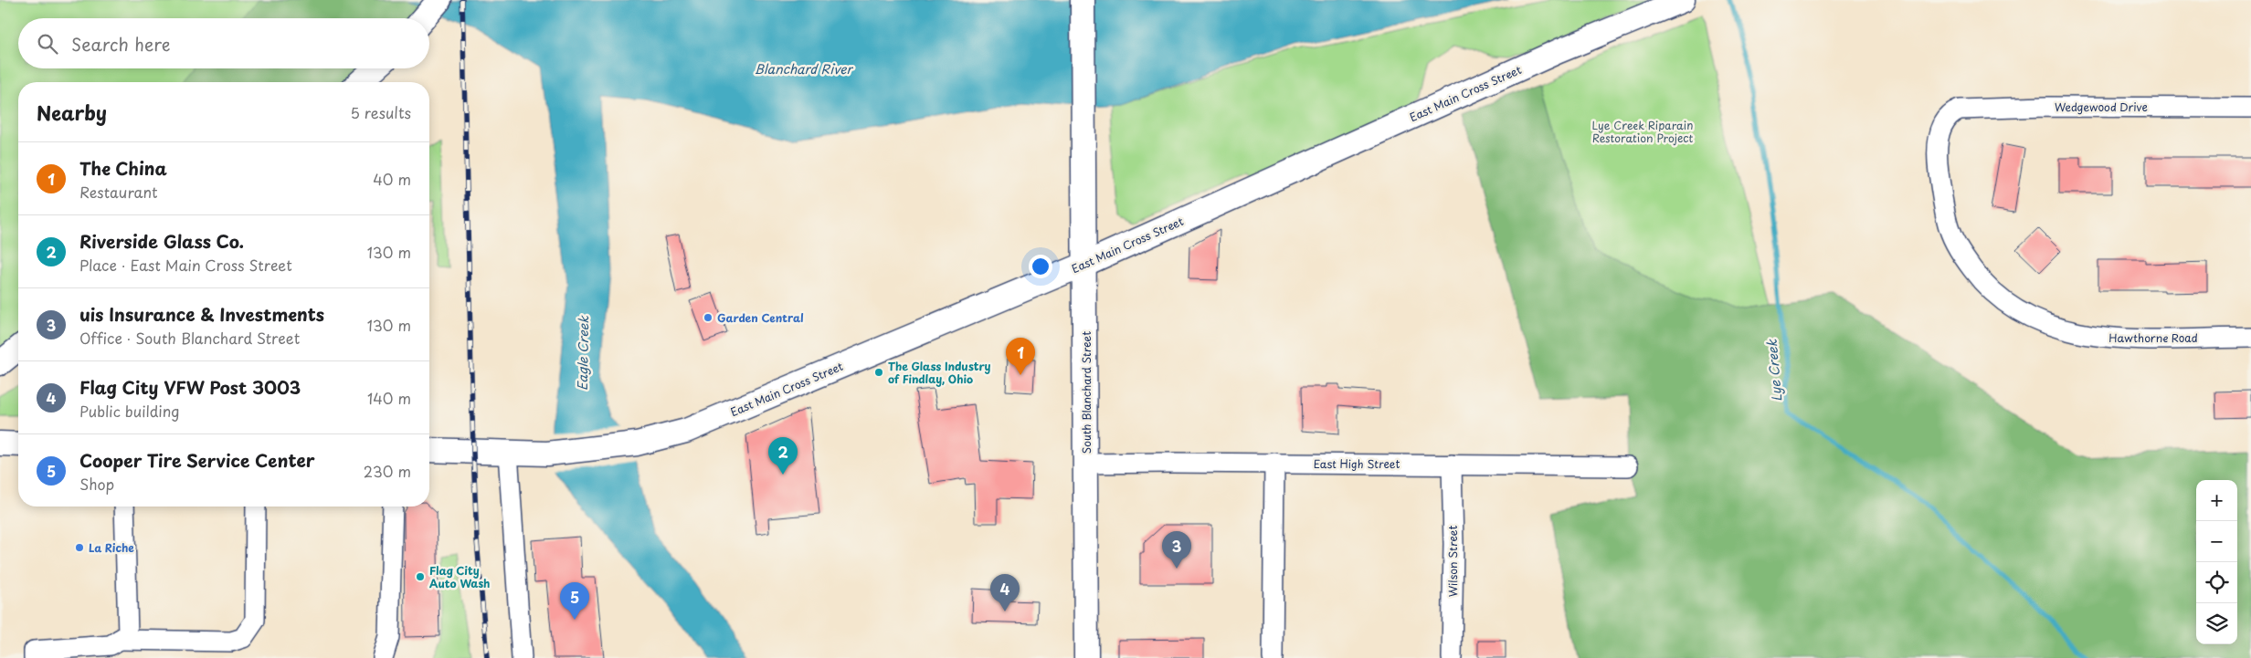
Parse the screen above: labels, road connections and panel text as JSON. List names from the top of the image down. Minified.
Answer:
{"streets":{"main road":["East Main Cross Street","South Blanchard Street"],"street":["Wedgewood Drive","Hawthorne Road","East High Street","Wilson Street"]},"crossings":[["East Main Cross Street","South Blanchard Street"],["Wedgewood Drive","Hawthorne Road"],["South Blanchard Street","East High Street"],["East High Street","Wilson Street"]],"water":["Blanchard River","Eagle Creek","Lye Creek"],"parks":["Lye Creek Riparain Restoration Project"],"places":["Garden Central","The Glass Industry of Findlay, Ohio","La Riche","Flag City Auto Wash"],"page":{"search":"Search here","heading":["Nearby","5 results"],"list":[{"mark":"1","name":"The China","note":"Restaurant","value":"40 m"},{"mark":"2","name":"Riverside Glass Co.","note":"Place · East Main Cross Street","value":"130 m"},{"mark":"3","name":"uis Insurance & Investments","note":"Office · South Blanchard Street","value":"130 m"},{"mark":"4","name":"Flag City VFW Post 3003","note":"Public building","value":"140 m"},{"mark":"5","name":"Cooper Tire Service Center","note":"Shop","value":"230 m"}],"pins":["1","2","3","4","5"],"map_buttons":["+","−"]}}
